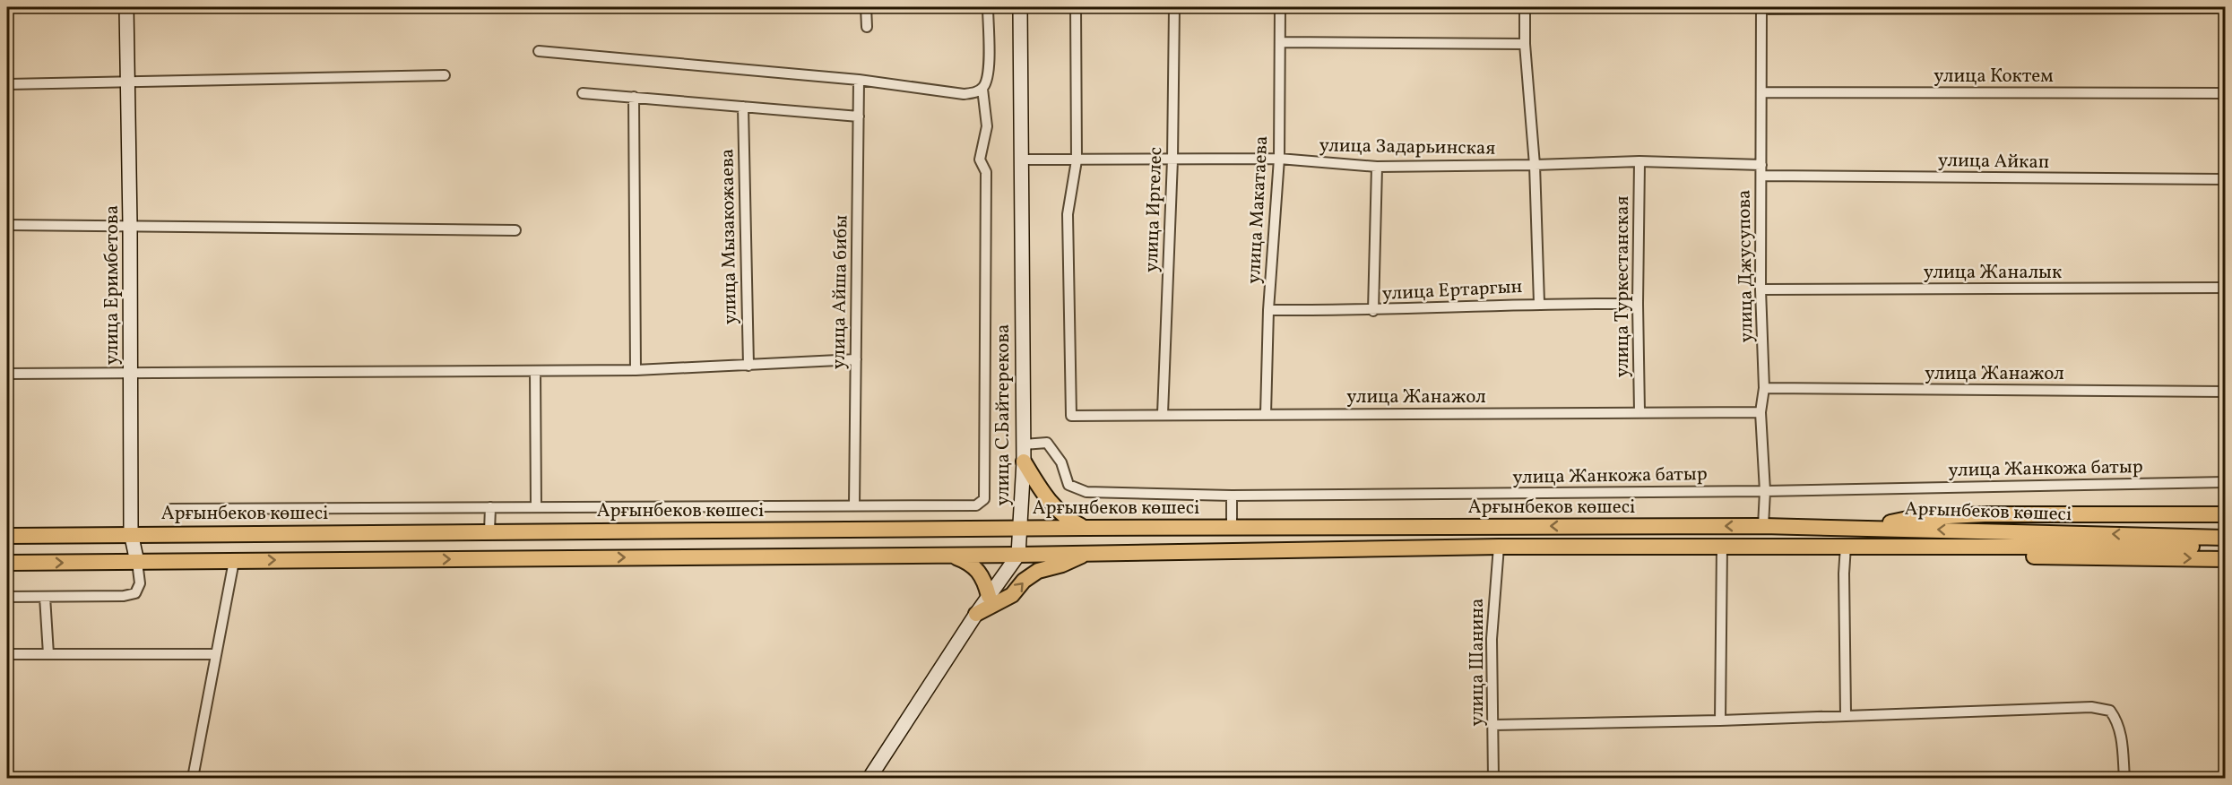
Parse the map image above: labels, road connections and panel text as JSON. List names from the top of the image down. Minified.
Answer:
{"streets":{"main road":["улица Еримбетова","улица С.Байтерекова","Арғынбеков көшесі"],"street":["улица Коктем","улица Задарьинская","улица Айкап","улица Иргелес","улица Макатаева","улица Мызакожаева","улица Джусупова","улица Жаналык","улица Туркестанская","улица Ертаргын","улица Айша бибы","улица Жанажол","улица Жанкожа батыр","улица Шанина"]},"crossings":[["улица Коктем","улица Джусупова"],["улица Задарьинская","улица Айкап"],["улица Задарьинская","улица Иргелес"],["улица Задарьинская","улица Макатаева"],["улица Задарьинская","улица Джусупова"],["улица Задарьинская","улица Туркестанская"],["улица Задарьинская","улица Жанажол"],["улица Задарьинская","улица С.Байтерекова"],["улица Айкап","улица Джусупова"],["улица Иргелес","улица Жанажол"],["улица Макатаева","улица Ертаргын"],["улица Макатаева","улица Жанажол"],["улица Джусупова","улица Жаналык"],["улица Джусупова","улица Жанажол"],["улица Джусупова","улица Жанкожа батыр"],["улица Джусупова","Арғынбеков көшесі"],["улица Еримбетова","Арғынбеков көшесі"],["улица Туркестанская","улица Ертаргын"],["улица Туркестанская","улица Жанажол"],["улица С.Байтерекова","улица Жанкожа батыр"],["улица С.Байтерекова","Арғынбеков көшесі"],["Арғынбеков көшесі","улица Шанина"]]}
